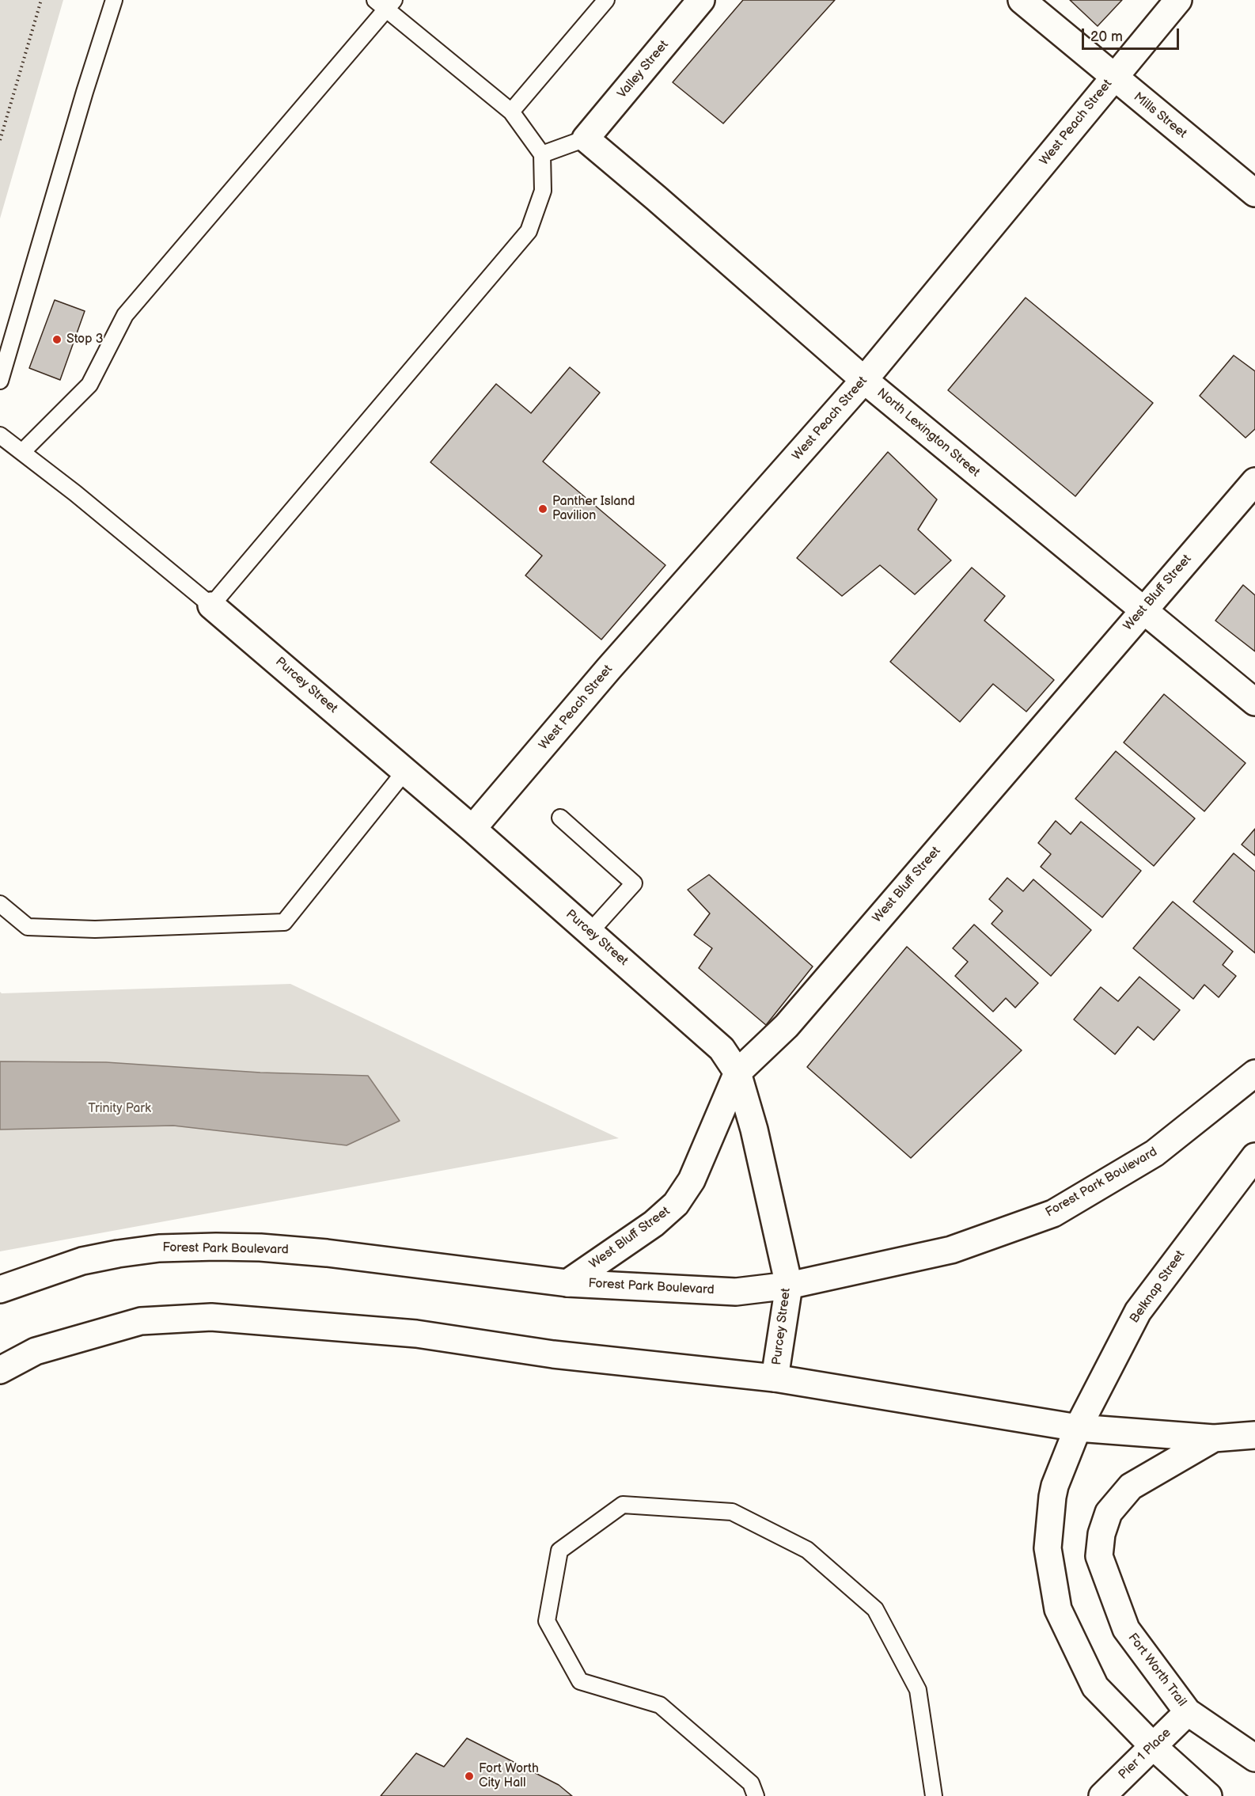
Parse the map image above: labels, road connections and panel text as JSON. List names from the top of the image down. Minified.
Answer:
{"streets":{"street":["Valley Street","Mills Street","West Peach Street","North Lexington Street","West Bluff Street","Purcey Street","Forest Park Boulevard","Belknap Street","Fort Worth Trail","Pier 1 Place"]},"crossings":[["Valley Street","North Lexington Street"],["Mills Street","West Peach Street"],["West Peach Street","North Lexington Street"],["West Peach Street","Purcey Street"],["North Lexington Street","West Bluff Street"],["West Bluff Street","Purcey Street"],["West Bluff Street","Forest Park Boulevard"],["Purcey Street","Forest Park Boulevard"],["Fort Worth Trail","Pier 1 Place"]],"parks":["Trinity Park"],"places":["Stop 3","Panther Island Pavilion","Fort Worth City Hall"],"scale_bar":"20 m"}
